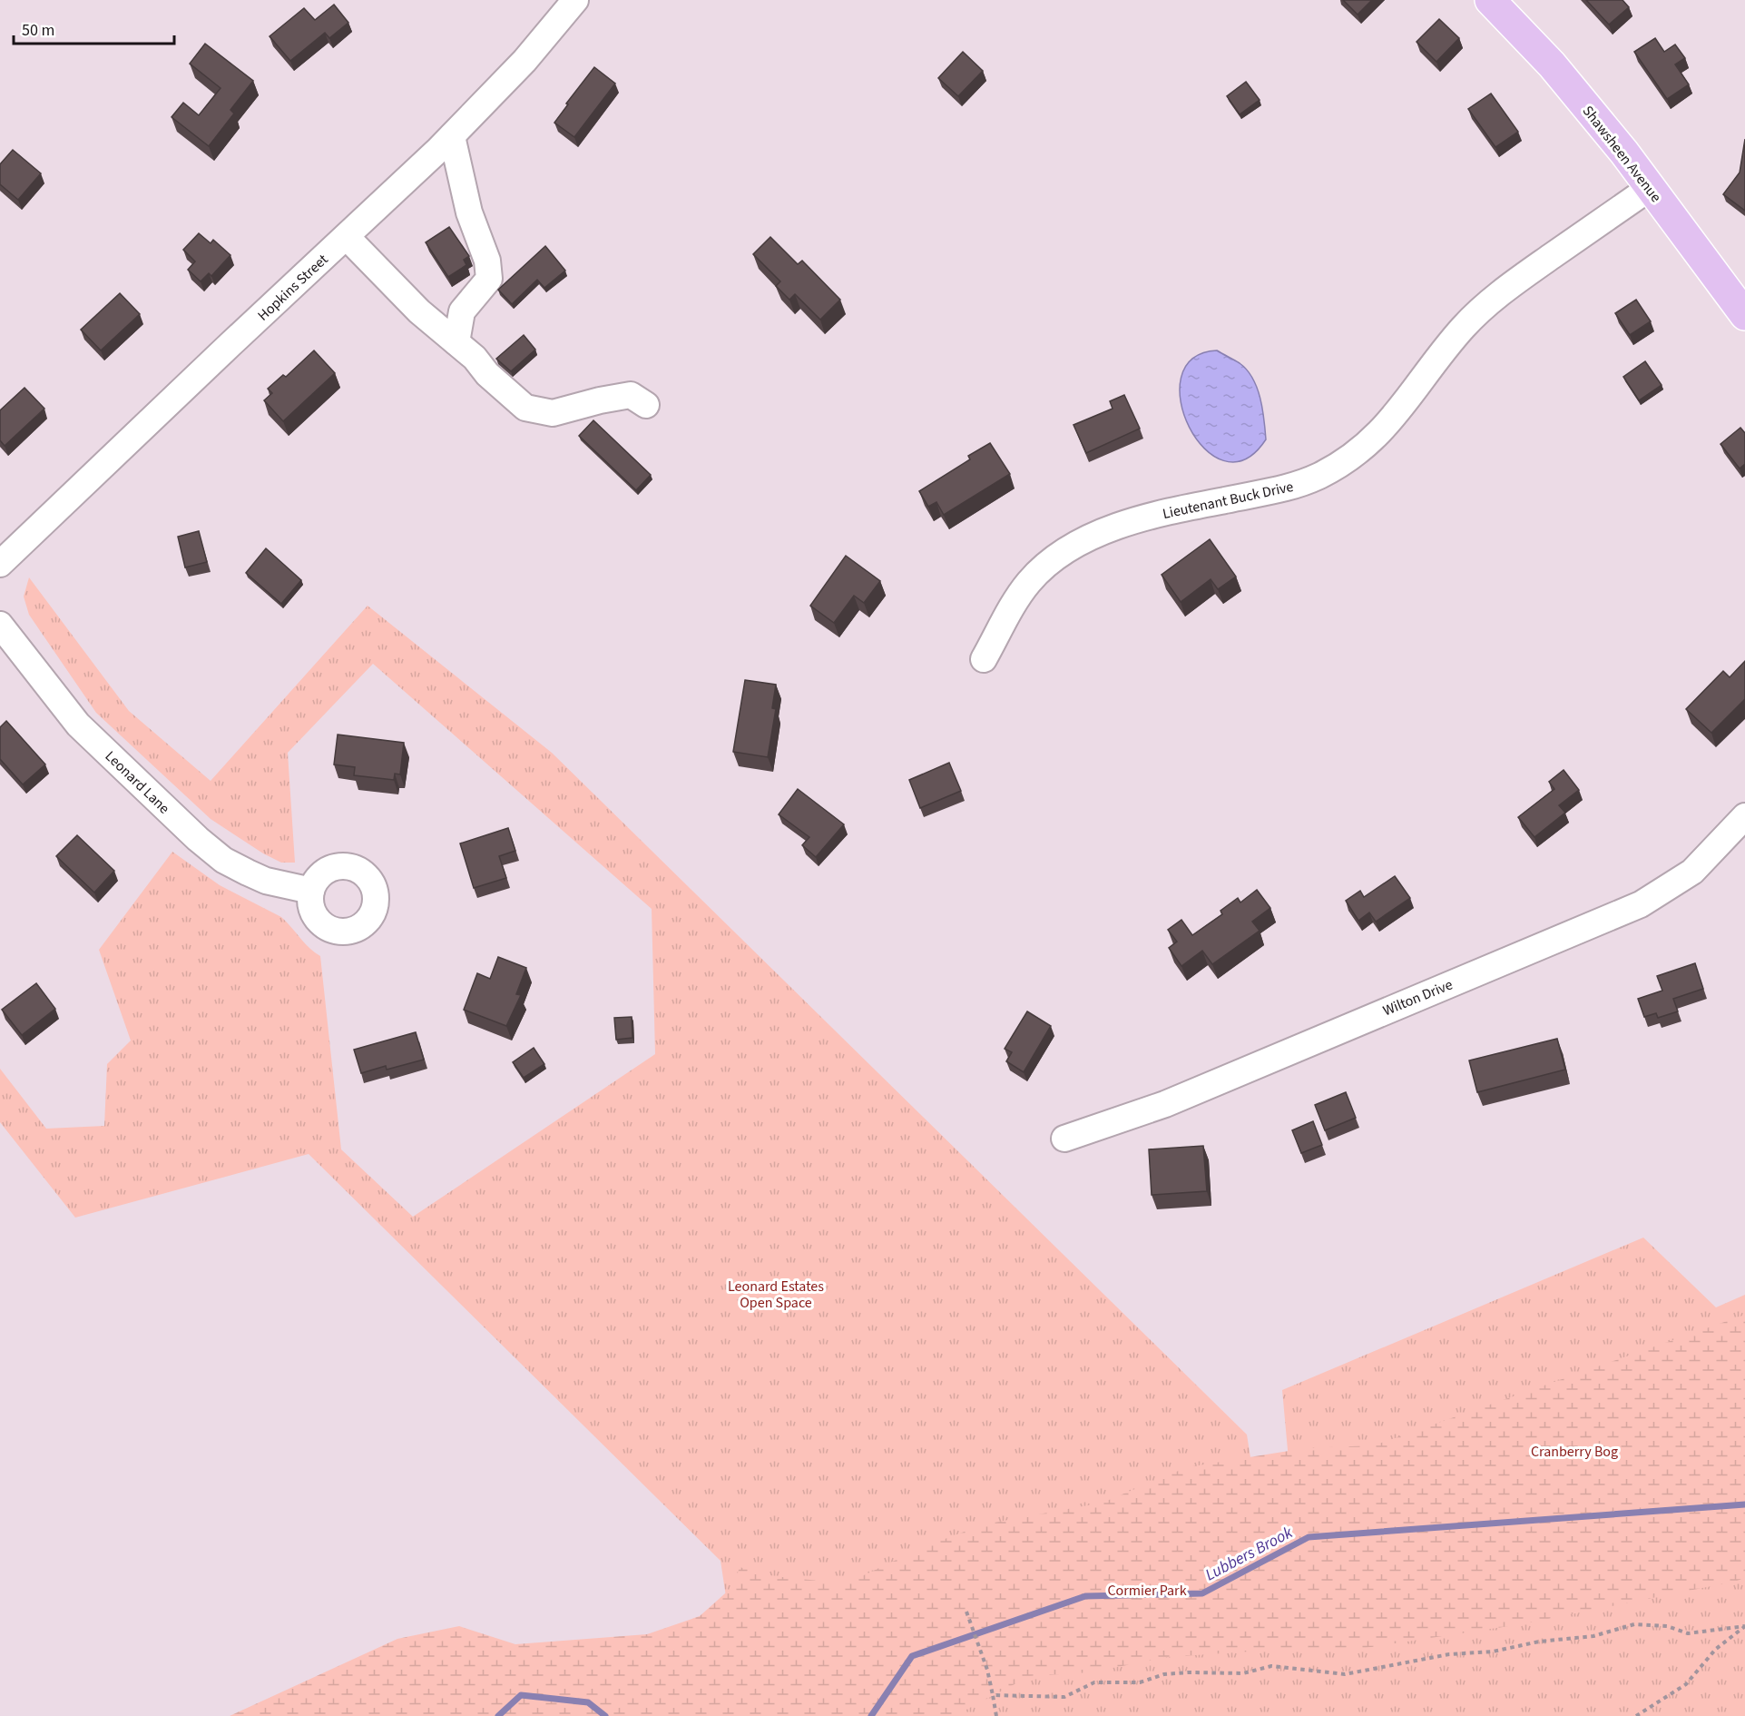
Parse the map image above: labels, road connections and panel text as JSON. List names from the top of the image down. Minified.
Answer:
{"streets":{"main road":["Shawsheen Avenue"],"street":["Hopkins Street","Lieutenant Buck Drive","Leonard Lane","Wilton Drive"]},"crossings":[["Shawsheen Avenue","Lieutenant Buck Drive"]],"water":["Lubbers Brook"],"parks":["Leonard Estates Open Space","Cranberry Bog","Cormier Park"],"scale_bar":"50 m"}
